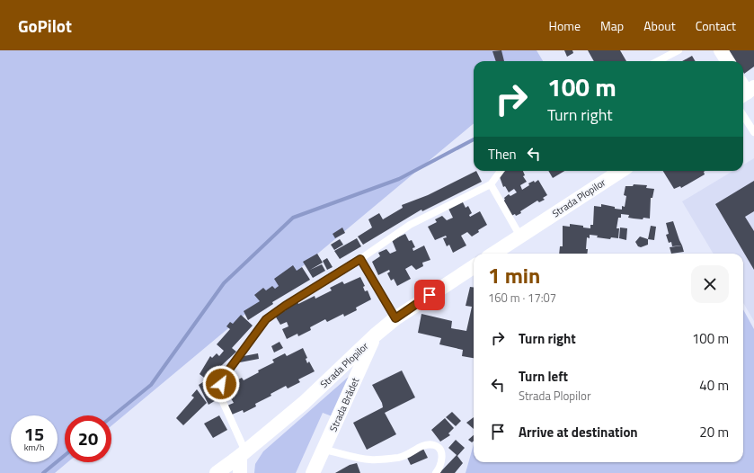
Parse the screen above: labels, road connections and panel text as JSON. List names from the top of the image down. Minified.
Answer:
{"streets":{"street":["Strada Plopilor","Strada Brădet"]},"crossings":[["Strada Plopilor","Strada Brădet"]],"page":{"header":"GoPilot","nav":["Home","Map","About","Contact"],"turn":["100 m","Turn right"],"then":"Then","heading":["1 min","160 m · 17:07"],"list":[{"name":"Turn right","value":"100 m"},{"name":"Turn left","note":"Strada Plopilor","value":"40 m"},{"name":"Arrive at destination","value":"20 m"}],"speed":"15 km/h","limit":"20"}}
